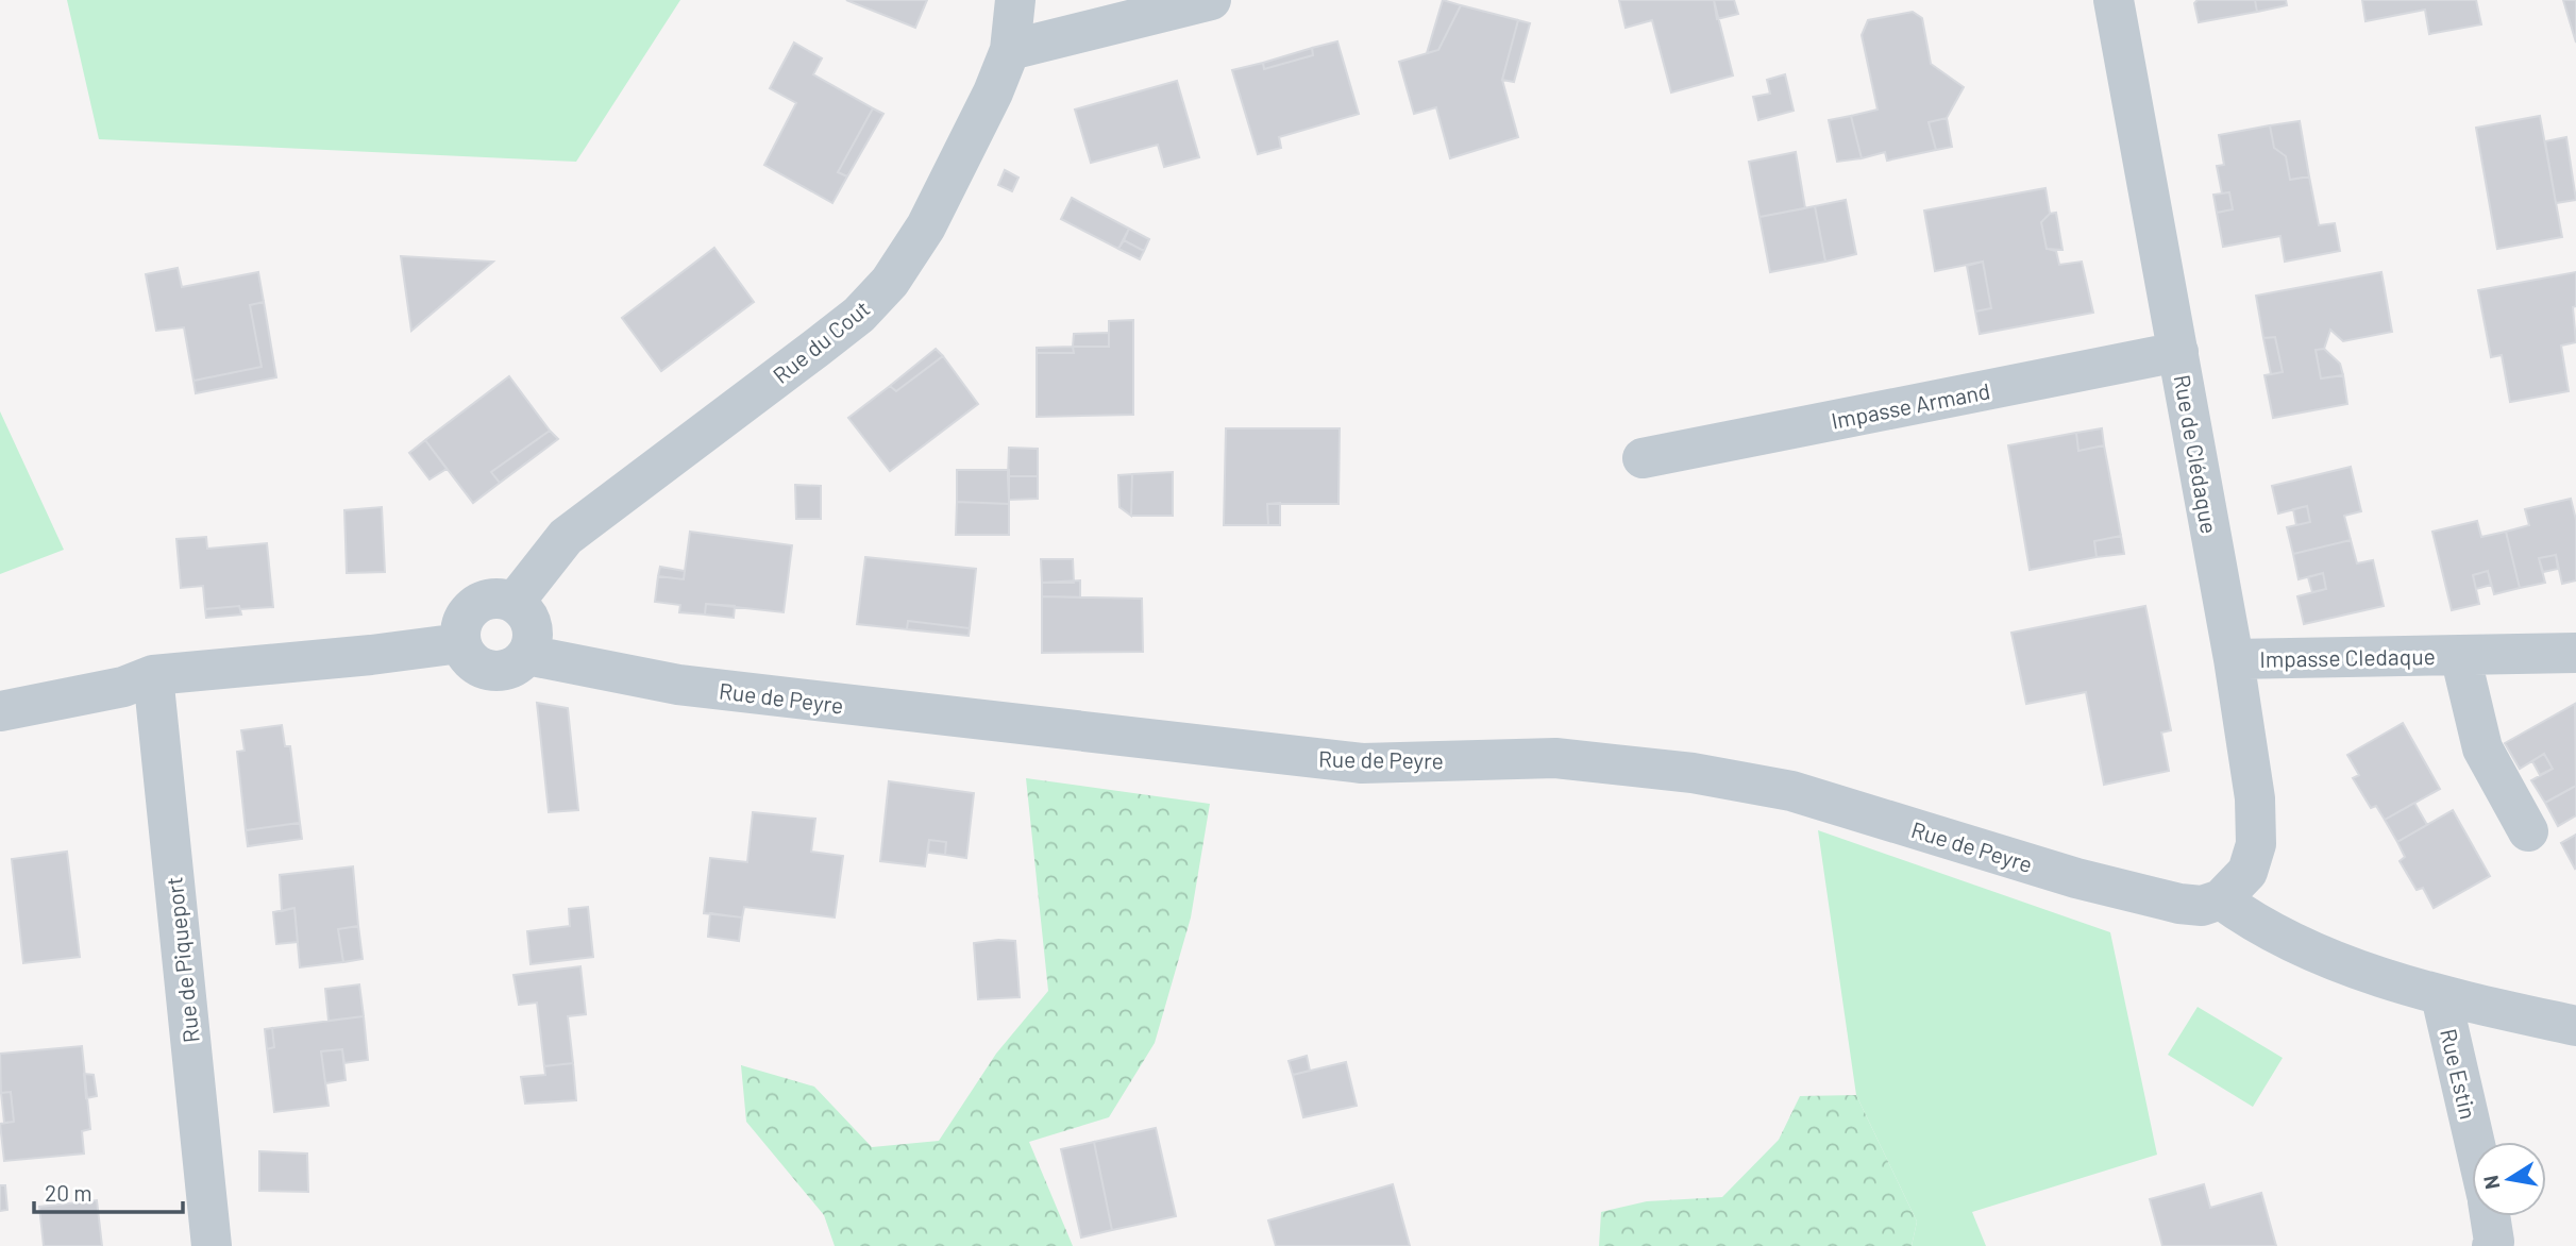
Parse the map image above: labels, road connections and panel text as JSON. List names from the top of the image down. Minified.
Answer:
{"streets":{"street":["Rue du Cout","Impasse Armand","Rue de Clédaque","Impasse Cledaque","Rue de Peyre","Rue de Piqueport","Rue Estin"]},"crossings":[["Rue du Cout","Rue de Peyre"],["Impasse Armand","Rue de Clédaque"],["Rue de Clédaque","Impasse Cledaque"],["Rue de Clédaque","Rue de Peyre"]],"scale_bar":"20 m","north":"left"}
